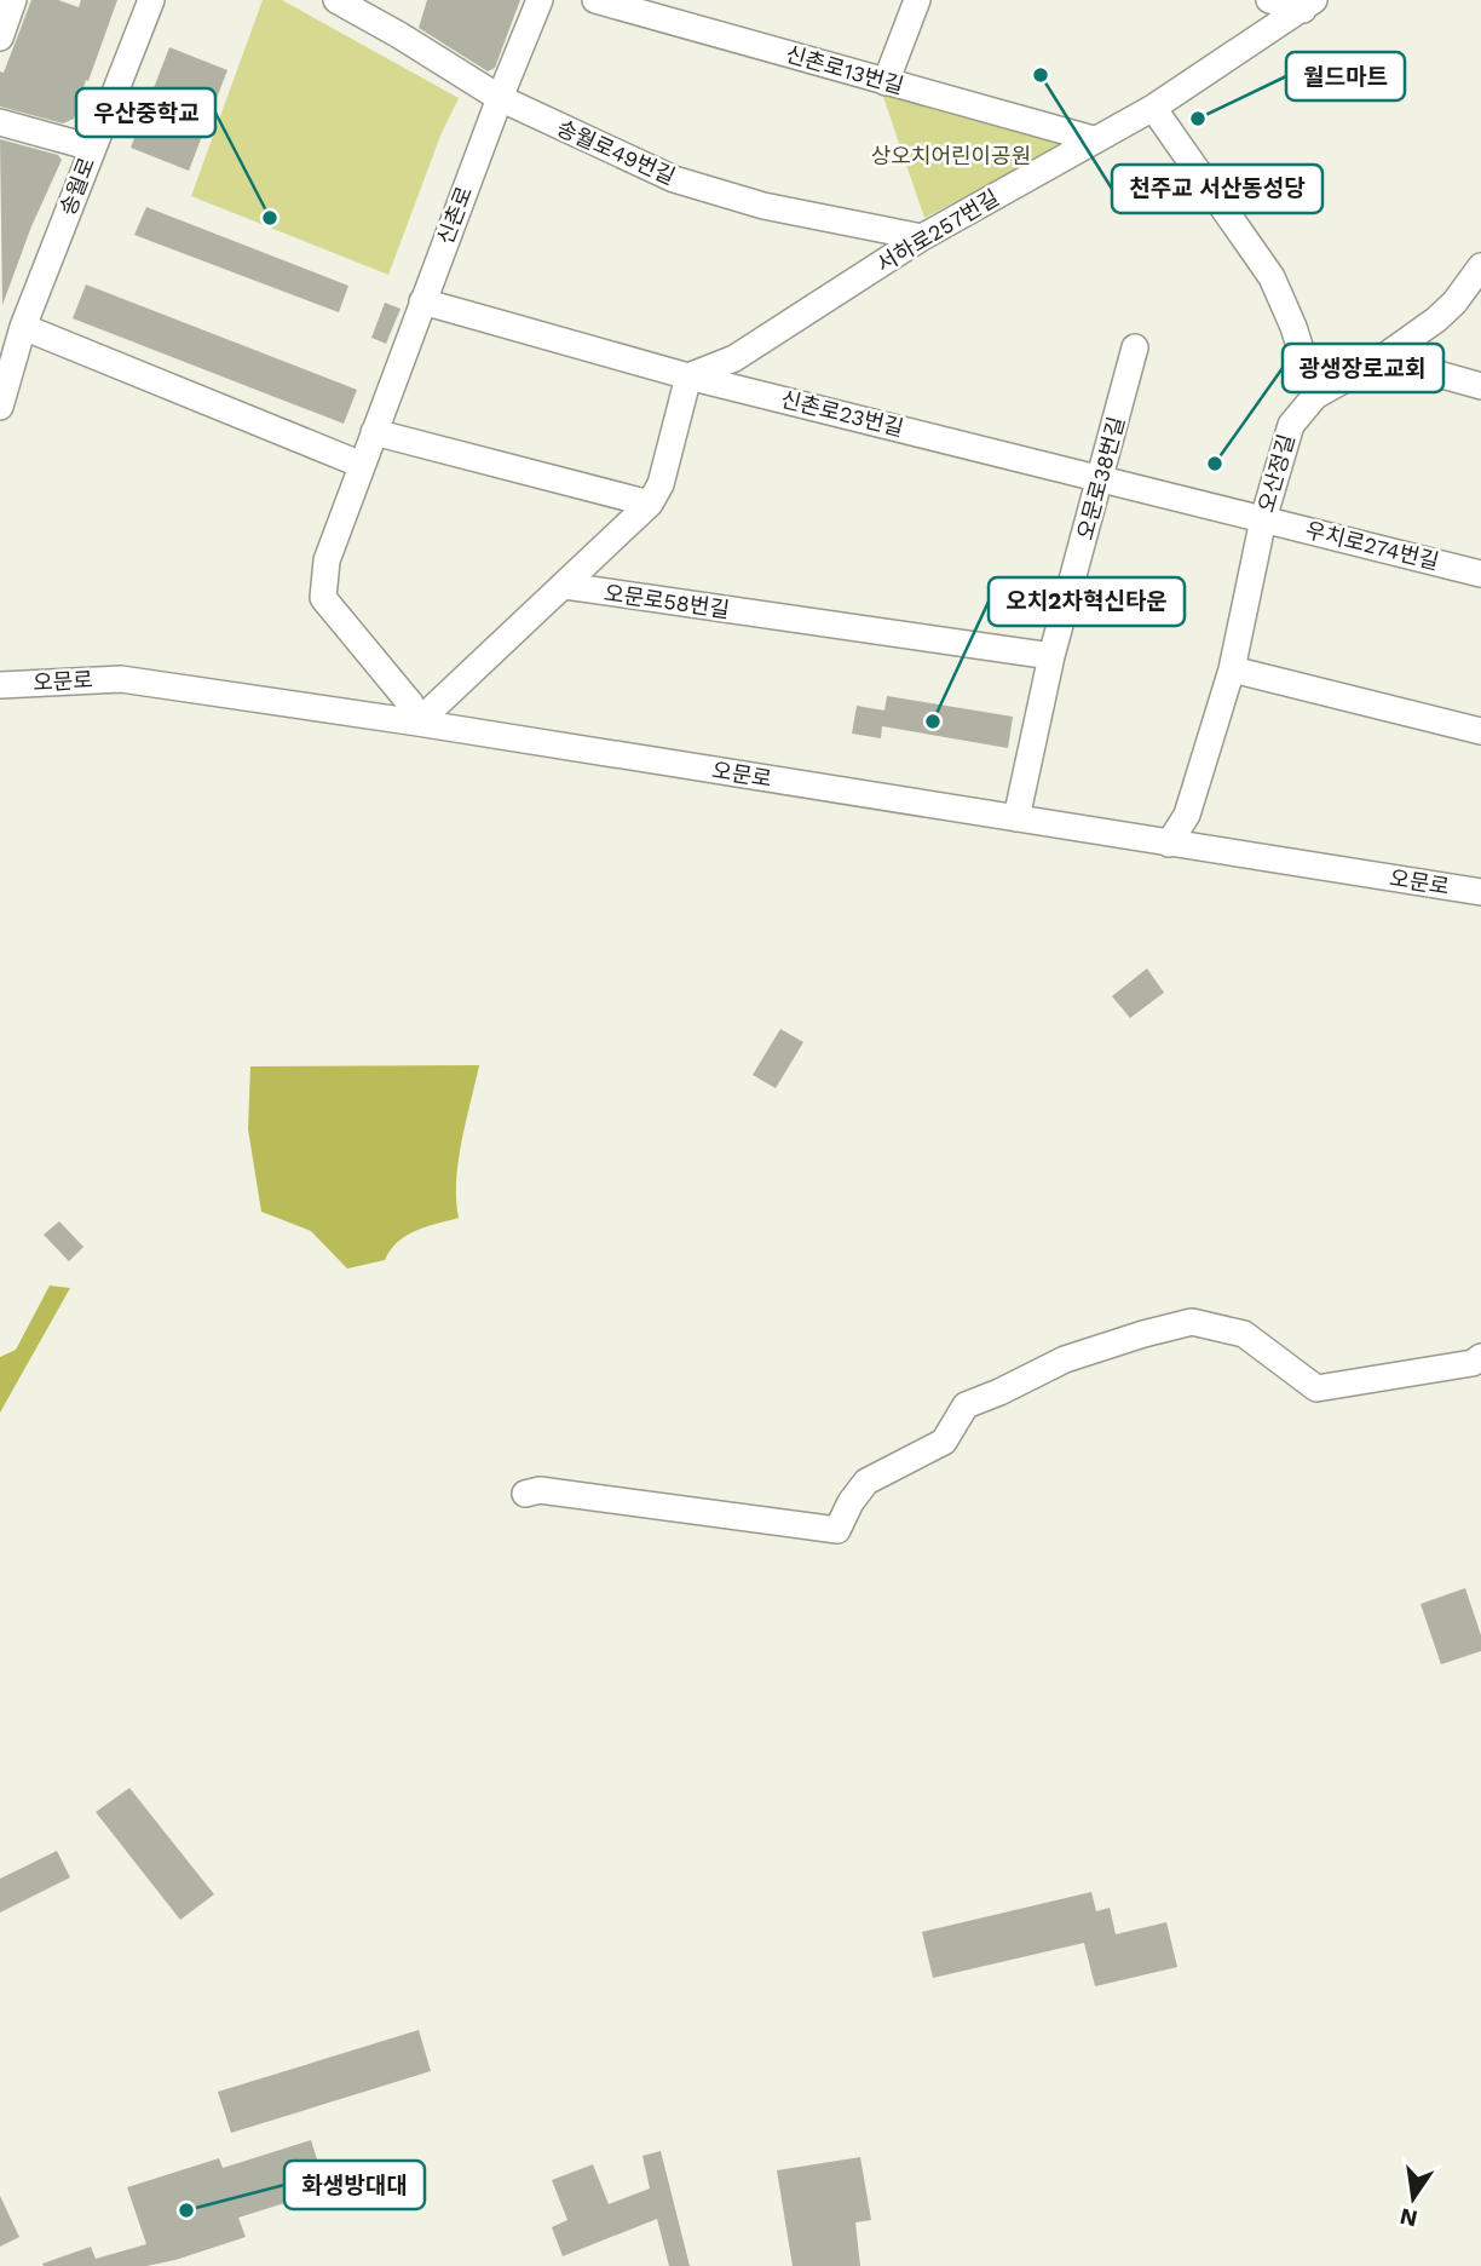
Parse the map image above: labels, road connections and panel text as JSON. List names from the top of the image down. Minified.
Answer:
{"streets":{"street":["신촌로13번길","송월로49번길","송월로","신촌로","서하로257번길","신촌로23번길","오산정길","오문로38번길","우치로274번길","오문로58번길","오문로"]},"crossings":[["신촌로13번길","서하로257번길"],["송월로49번길","신촌로"],["송월로49번길","서하로257번길"],["신촌로","신촌로23번길"],["신촌로","오문로58번길"],["신촌로","오문로"],["서하로257번길","신촌로23번길"],["서하로257번길","오문로58번길"],["신촌로23번길","오산정길"],["신촌로23번길","오문로38번길"],["신촌로23번길","우치로274번길"],["신촌로23번길","오문로58번길"],["오산정길","우치로274번길"],["오산정길","오문로"],["오문로38번길","오문로58번길"],["오문로38번길","오문로"],["오문로58번길","오문로"]],"parks":["상오치어린이공원"],"places":["천주교 서산동성당","월드마트","우산중학교","광생장로교회","오치2차혁신타운","화생방대대"],"north":"bottom"}
